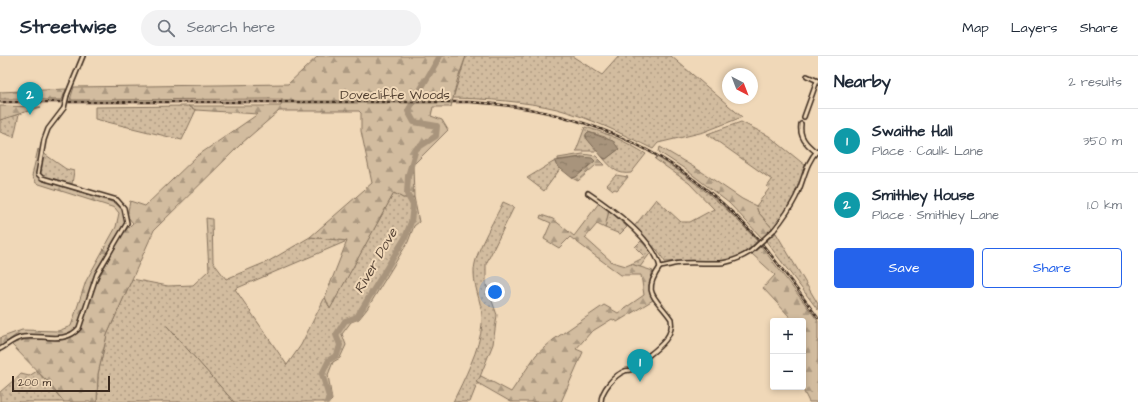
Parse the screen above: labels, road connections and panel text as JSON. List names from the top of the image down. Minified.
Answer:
{"water":["River Dove"],"parks":["Dovecliffe Woods"],"scale_bar":"200 m","north":"bottom right","page":{"header":"Streetwise","search":"Search here","nav":["Map","Layers","Share"],"heading":["Nearby","2 results"],"pins":["2","1"],"list":[{"mark":"1","name":"Swaithe Hall","note":"Place · Caulk Lane","value":"350 m"},{"mark":"2","name":"Smithley House","note":"Place · Smithley Lane","value":"1.0 km"}],"buttons":["Save","Share"],"map_buttons":["+","−"],"scale":"200 m"}}
